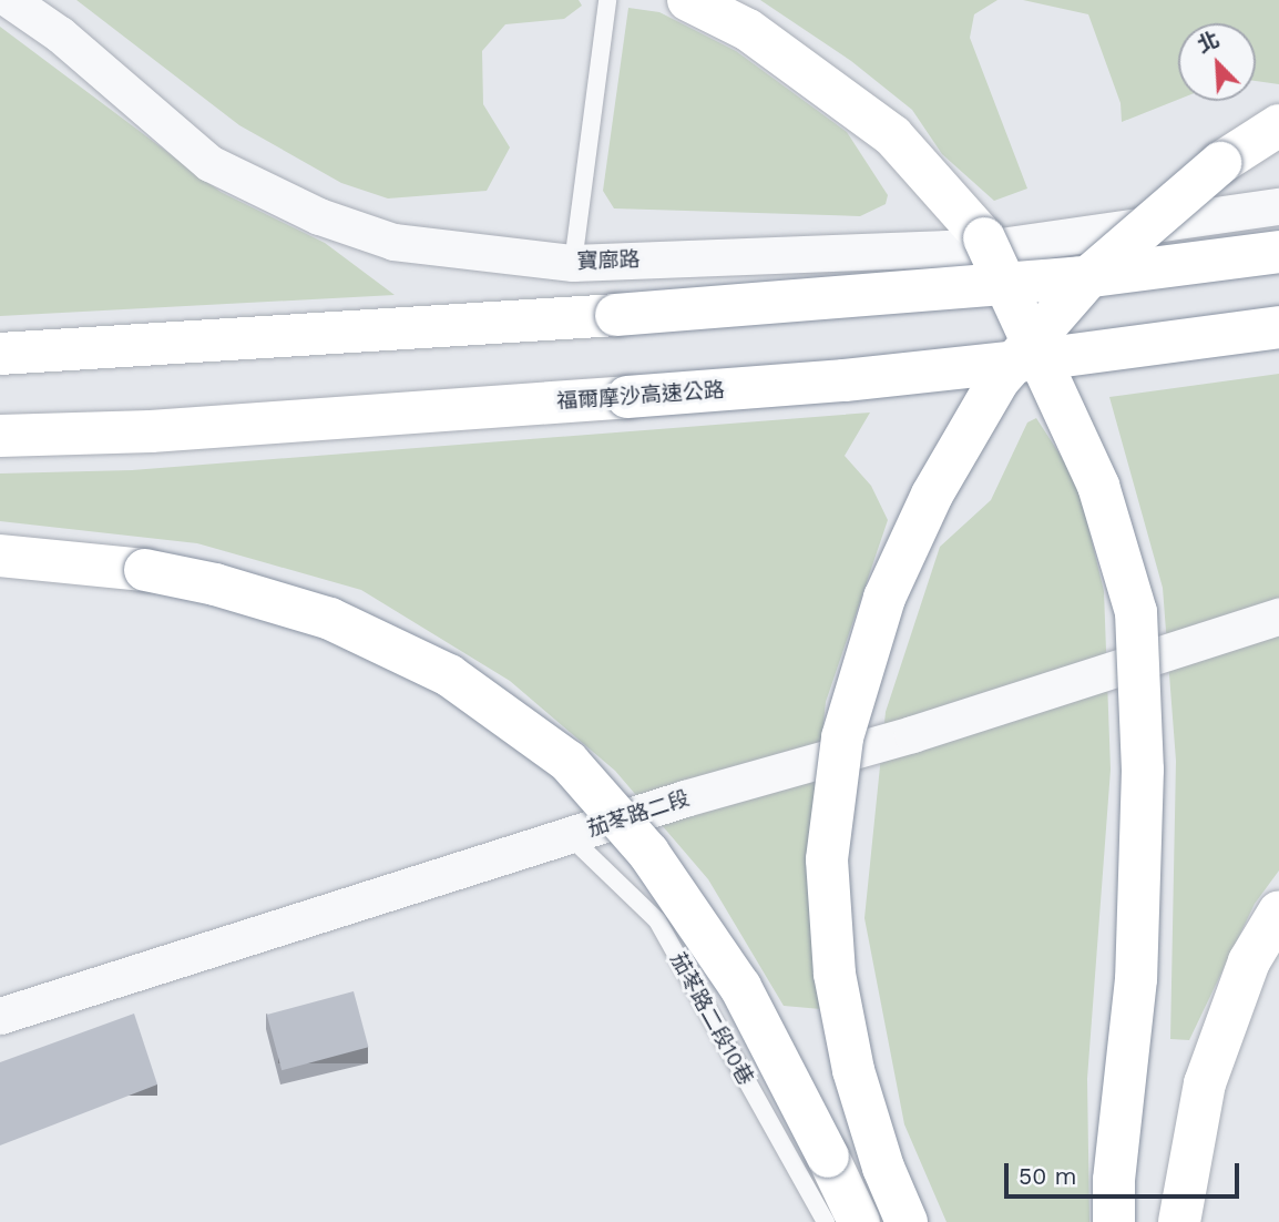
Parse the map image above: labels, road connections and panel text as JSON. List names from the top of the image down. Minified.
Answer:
{"streets":{"highway":["福爾摩沙高速公路"],"street":["寶廍路","茄苳路二段"],"lane":["茄苳路二段10巷"]},"crossings":[["茄苳路二段","茄苳路二段10巷"]],"scale_bar":"50 m","north":"top left"}
